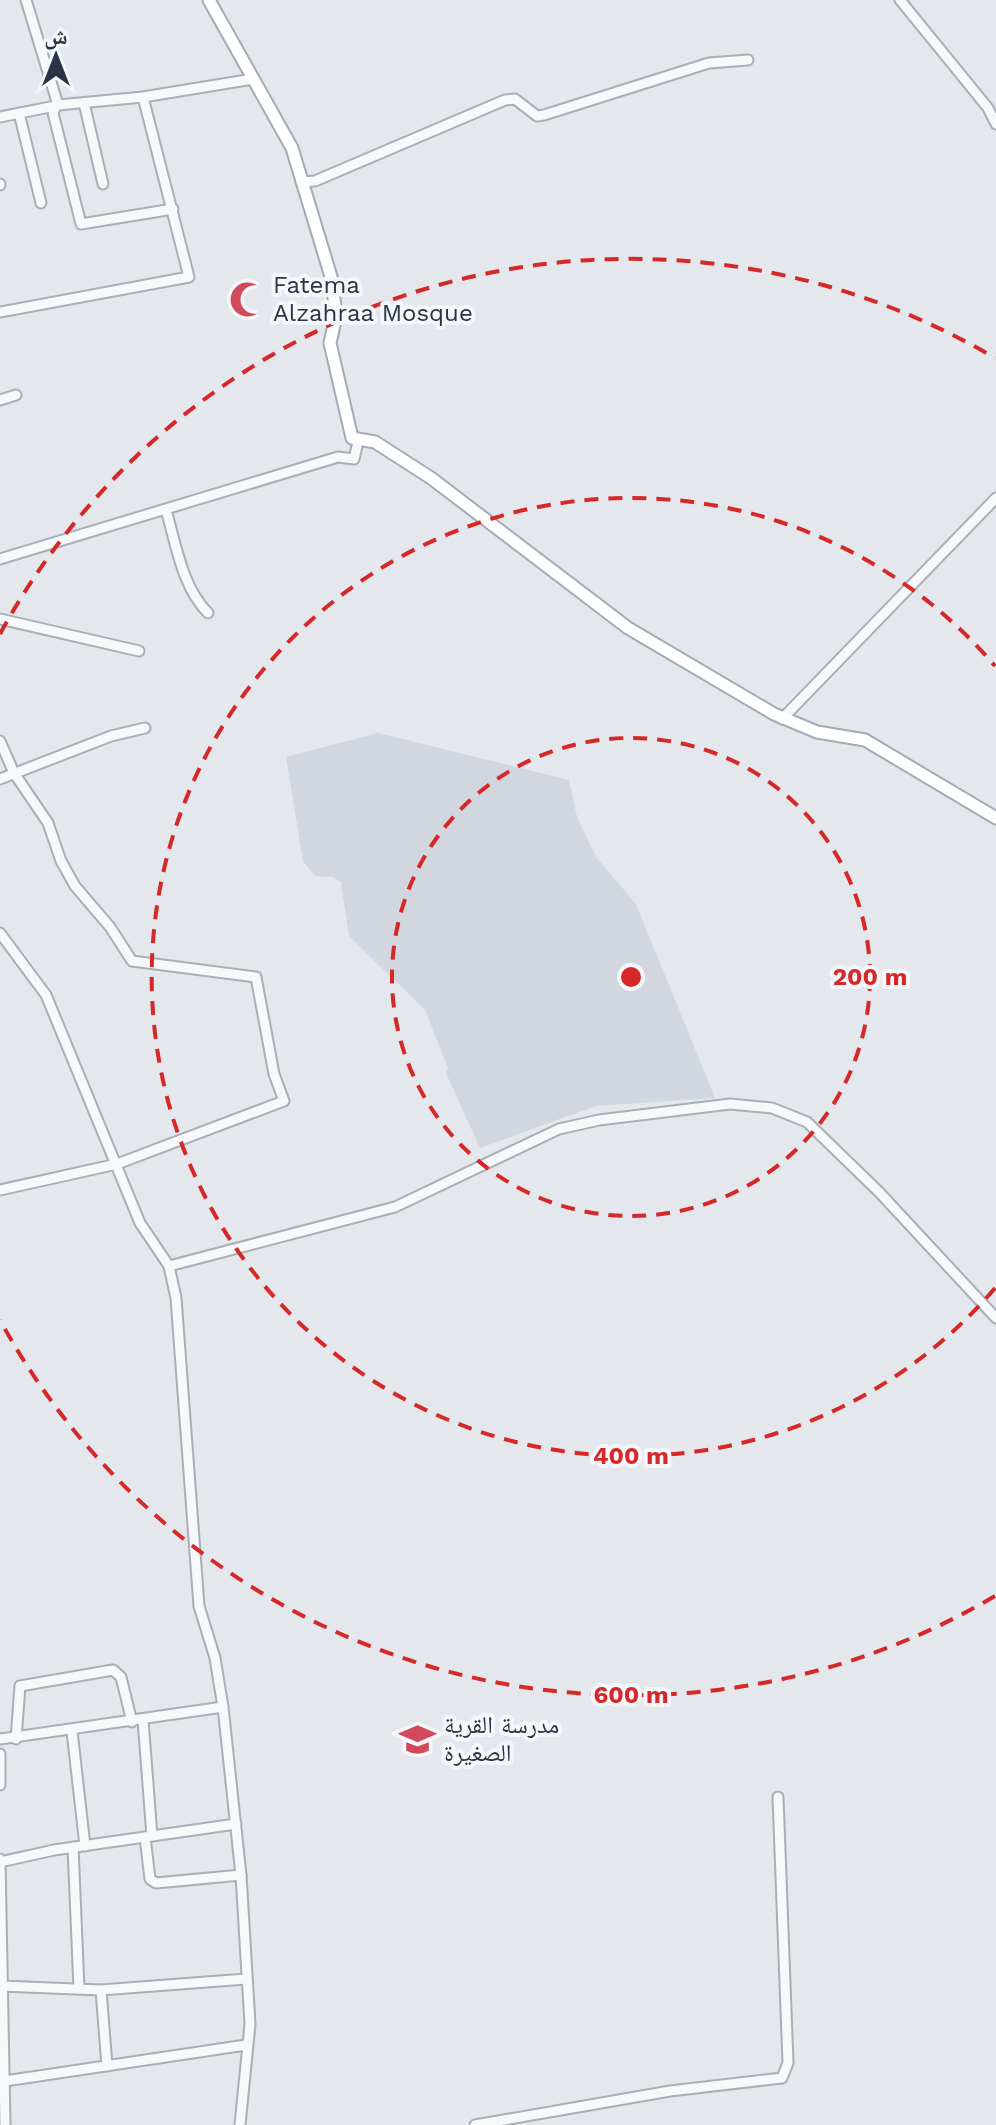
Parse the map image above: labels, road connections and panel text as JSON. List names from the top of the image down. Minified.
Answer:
{"places":{"mosque":["Fatema Alzahraa Mosque"],"school or university":["مدرسة القرية الصغيرة"]},"north":"top","rings":["200 m","400 m","600 m"]}
